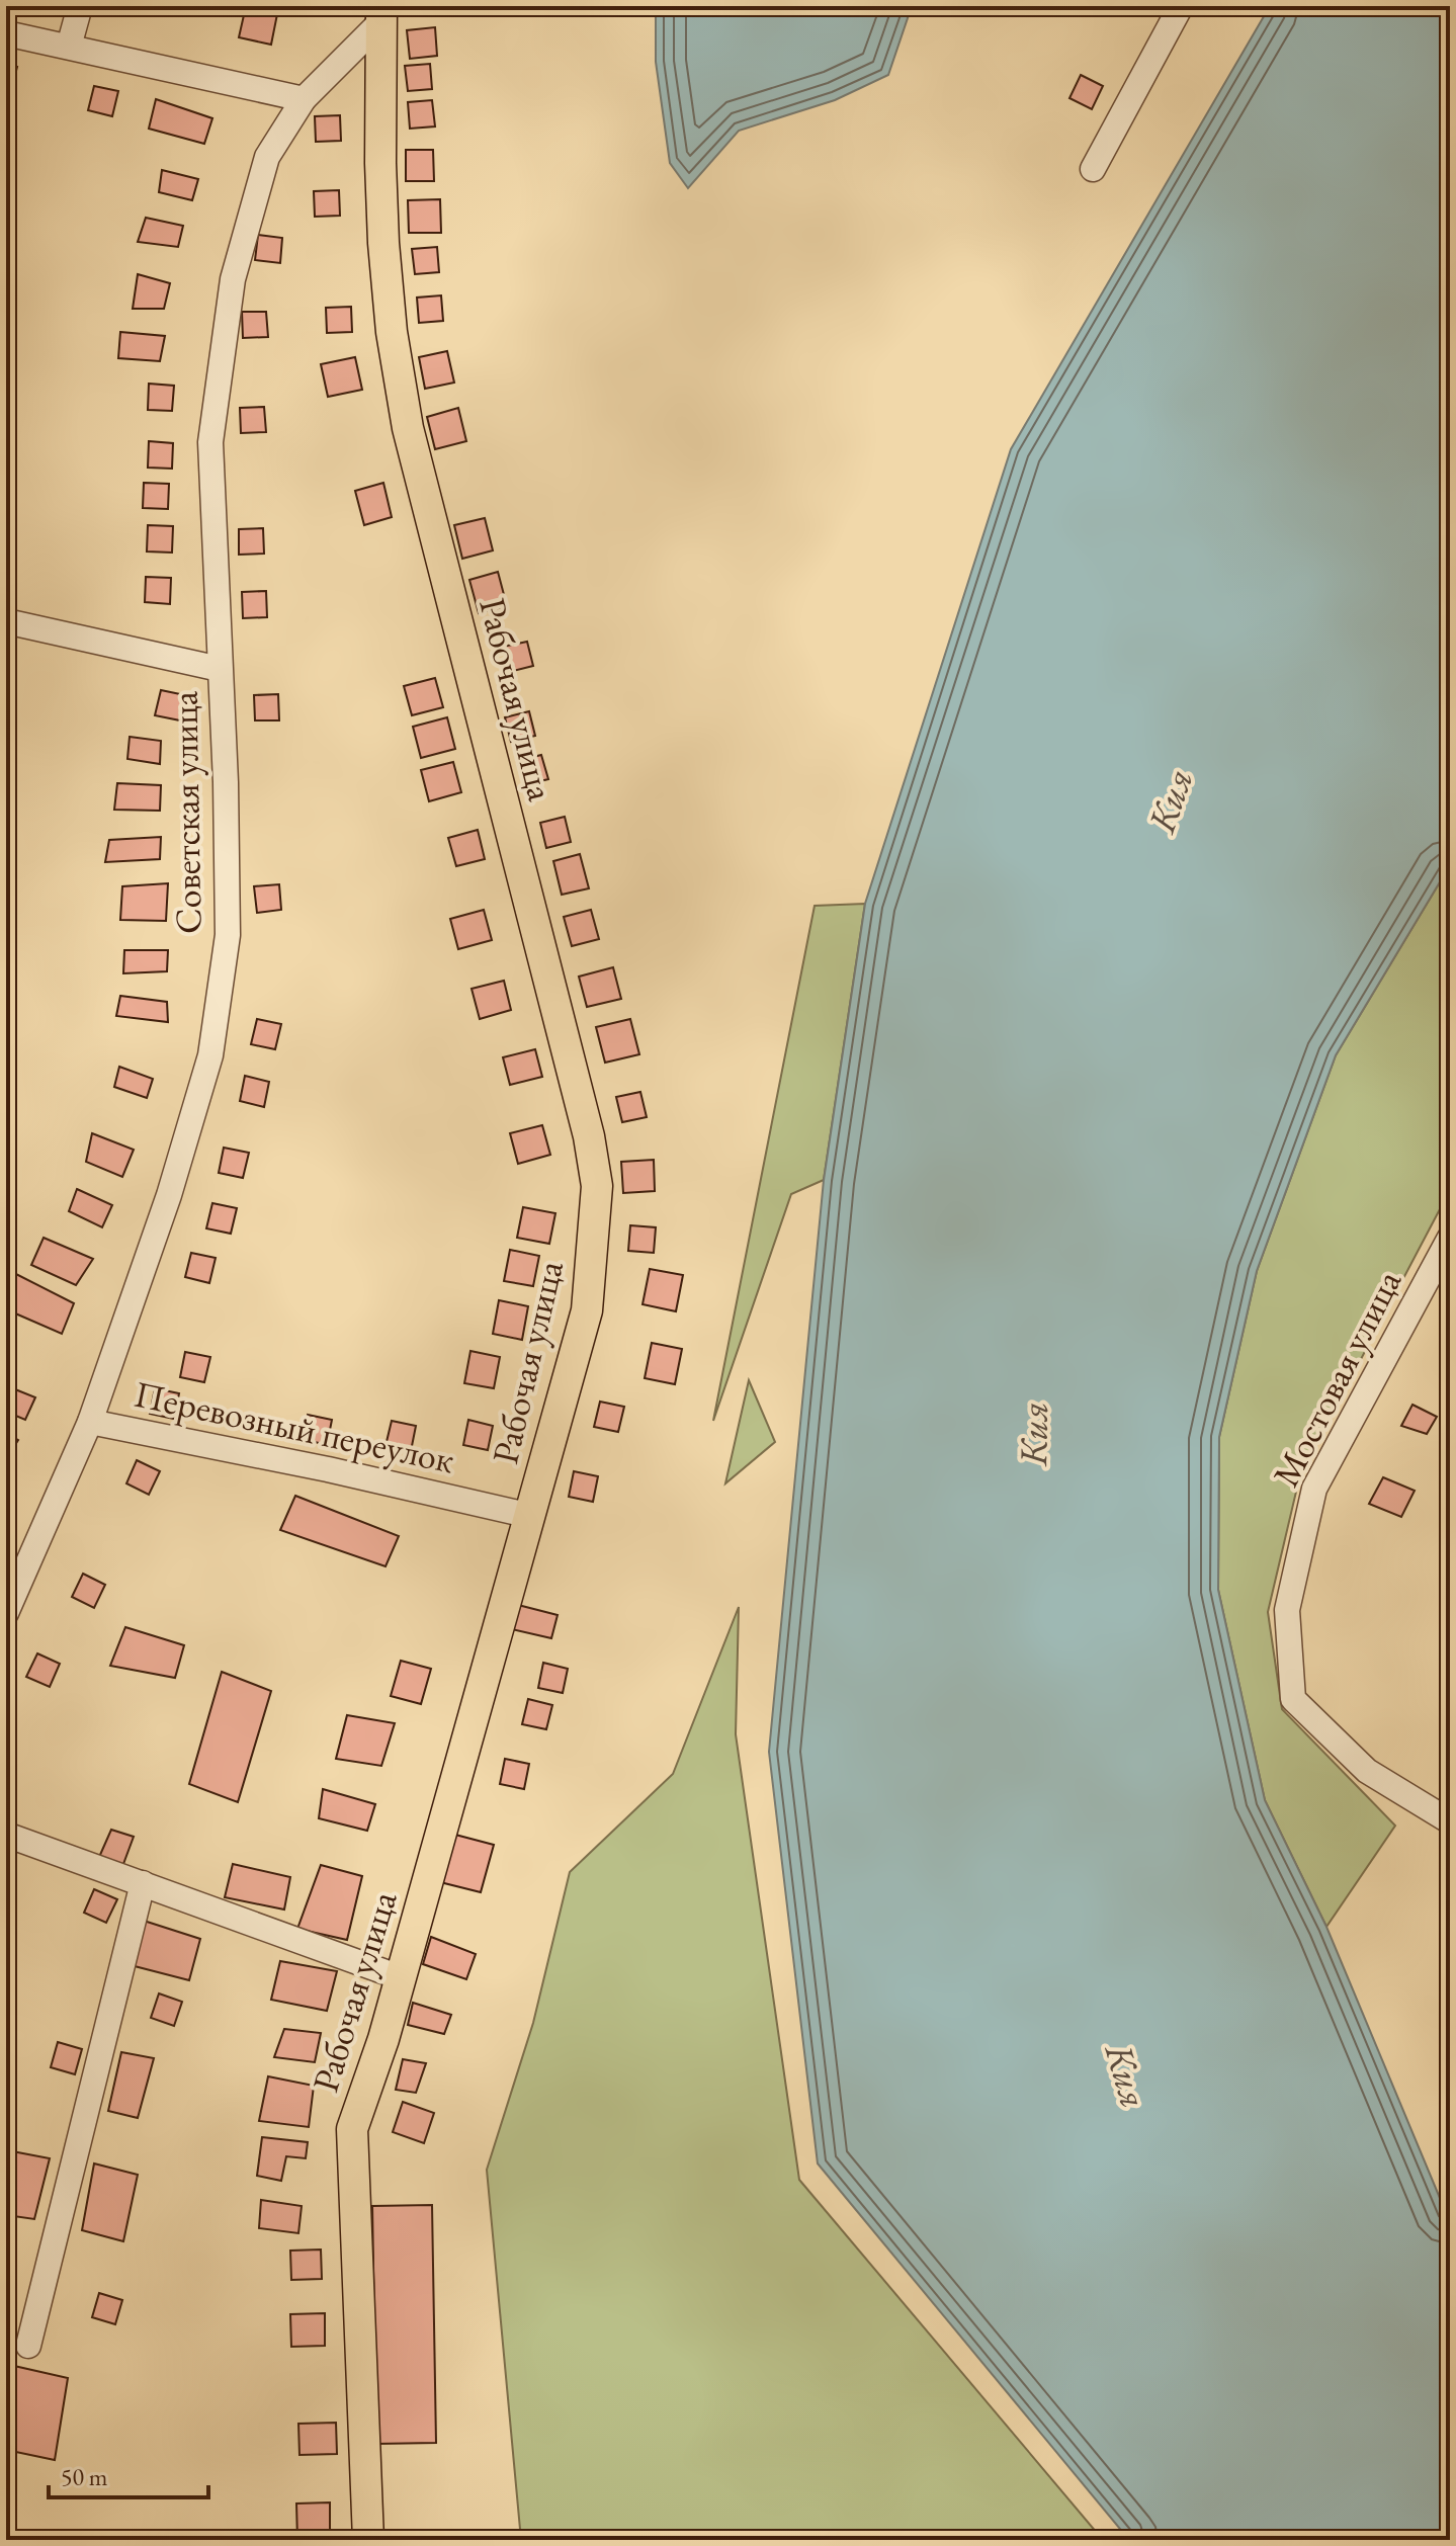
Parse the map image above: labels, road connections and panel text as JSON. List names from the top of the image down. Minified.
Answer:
{"streets":{"main road":["Рабочая улица"],"street":["Советская улица","Мостовая улица","Перевозный переулок"]},"crossings":[["Рабочая улица","Советская улица"],["Рабочая улица","Перевозный переулок"],["Советская улица","Перевозный переулок"]],"water":["Кия"],"scale_bar":"50 m"}
